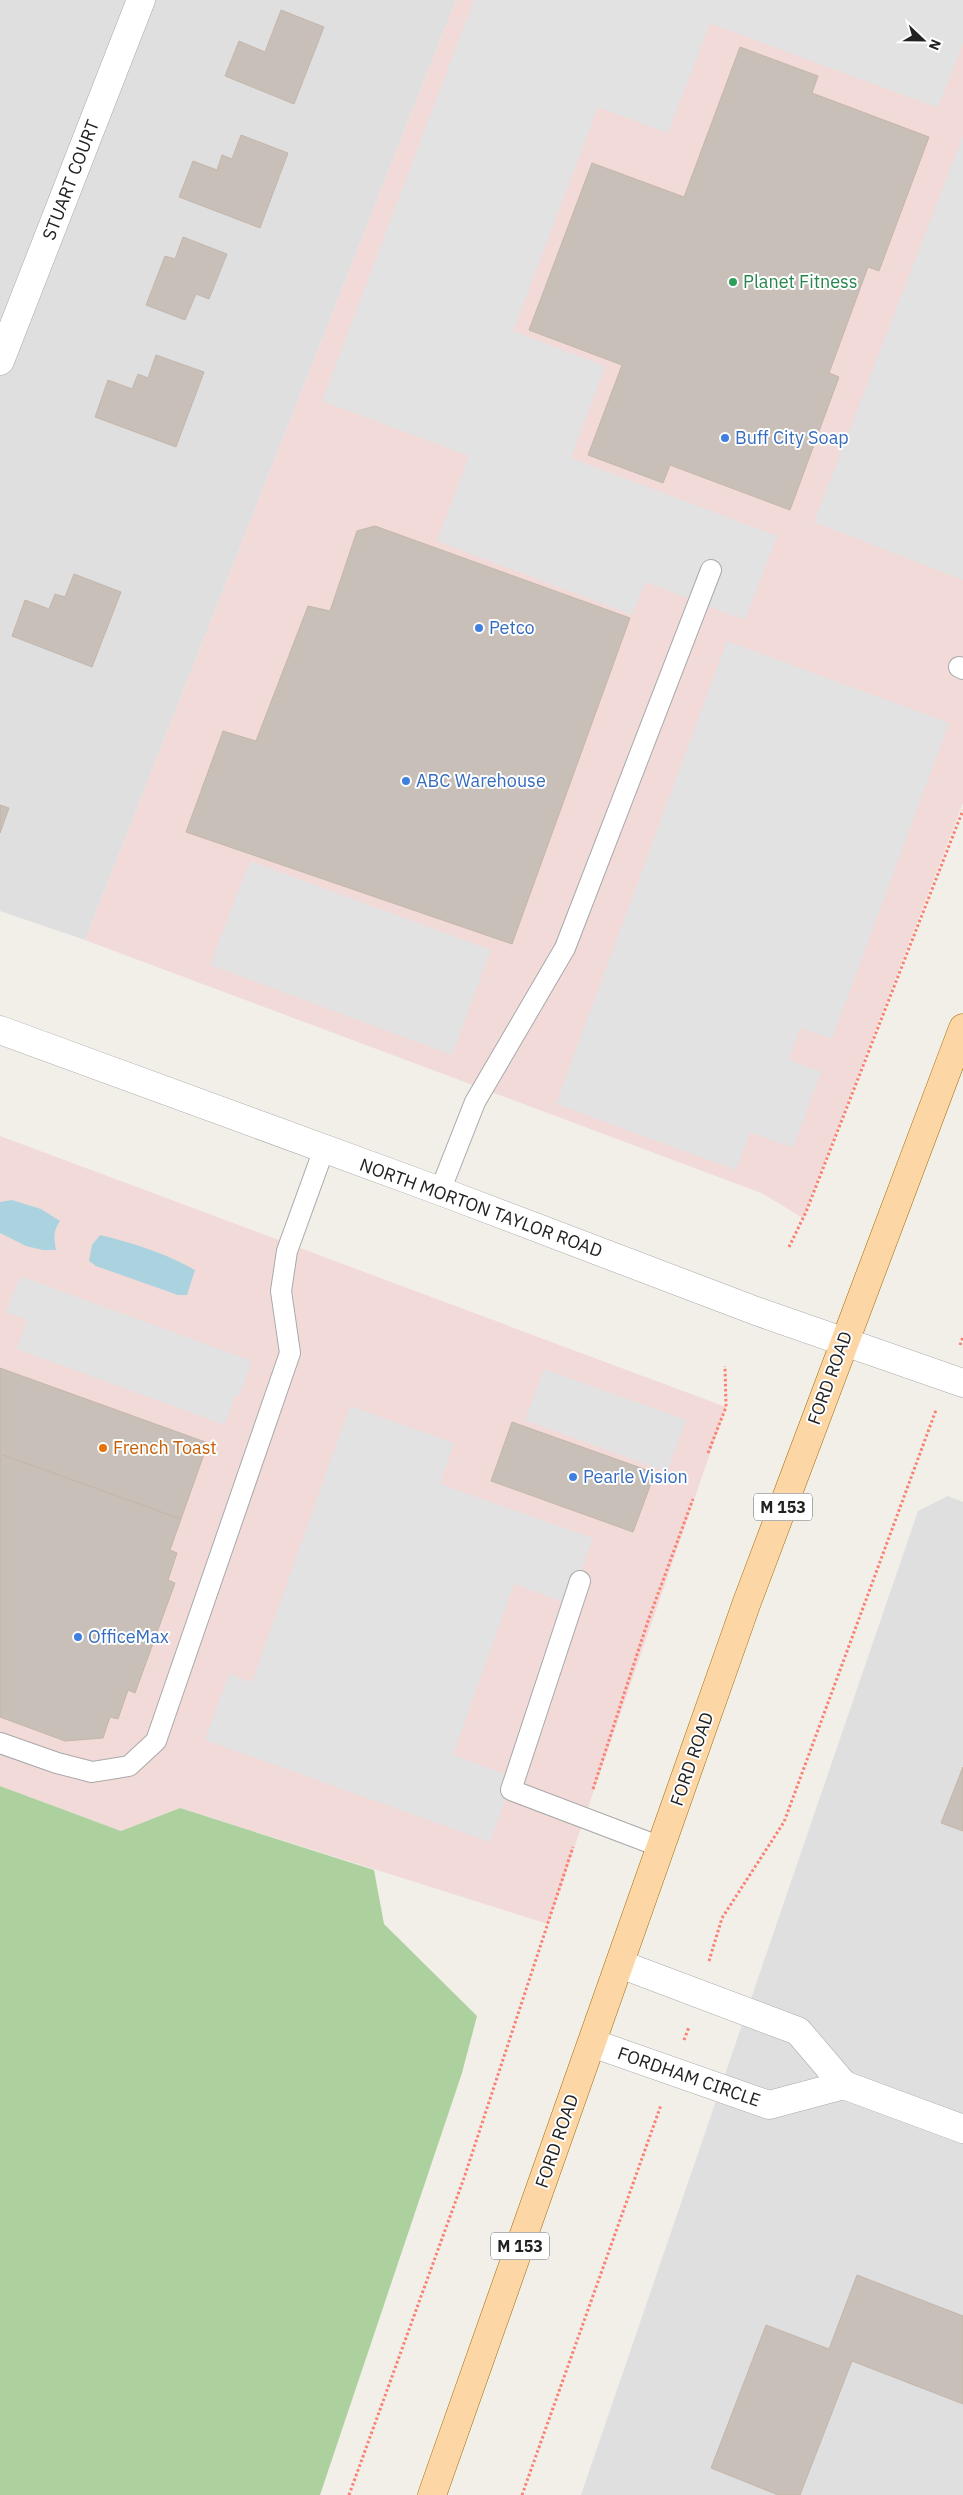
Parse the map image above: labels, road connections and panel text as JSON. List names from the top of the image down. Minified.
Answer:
{"streets":{"main road":["FORD ROAD","M 153"],"street":["STUART COURT","NORTH MORTON TAYLOR ROAD","FORDHAM CIRCLE"]},"crossings":[["NORTH MORTON TAYLOR ROAD","FORD ROAD"],["FORD ROAD","FORDHAM CIRCLE"]],"places":["Planet Fitness","Buff City Soap","Petco","ABC Warehouse","French Toast","Pearle Vision","OfficeMax"],"north":"right"}
